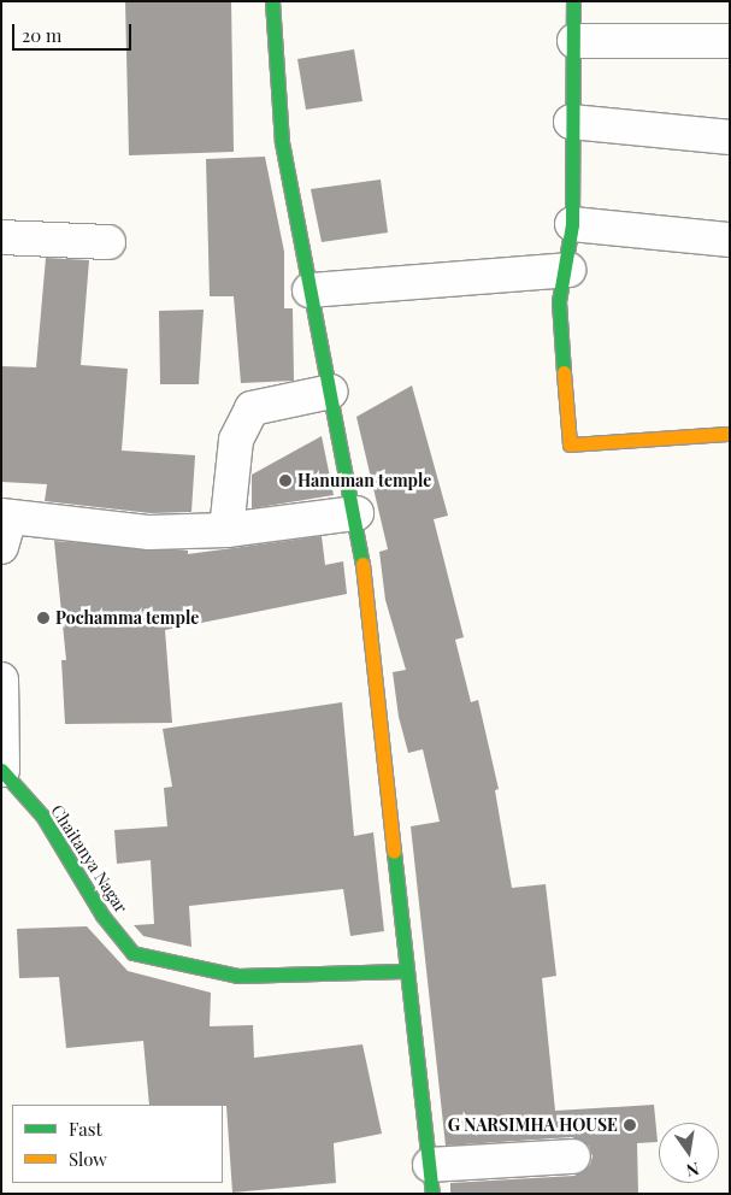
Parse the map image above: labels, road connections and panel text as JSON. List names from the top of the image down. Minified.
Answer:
{"streets":{"street":["Chaitanya Nagar"]},"places":["Hanuman temple","Pochamma temple","G NARSIMHA HOUSE"],"legend":["Fast","Slow"],"scale_bar":"20 m","north":"bottom"}
